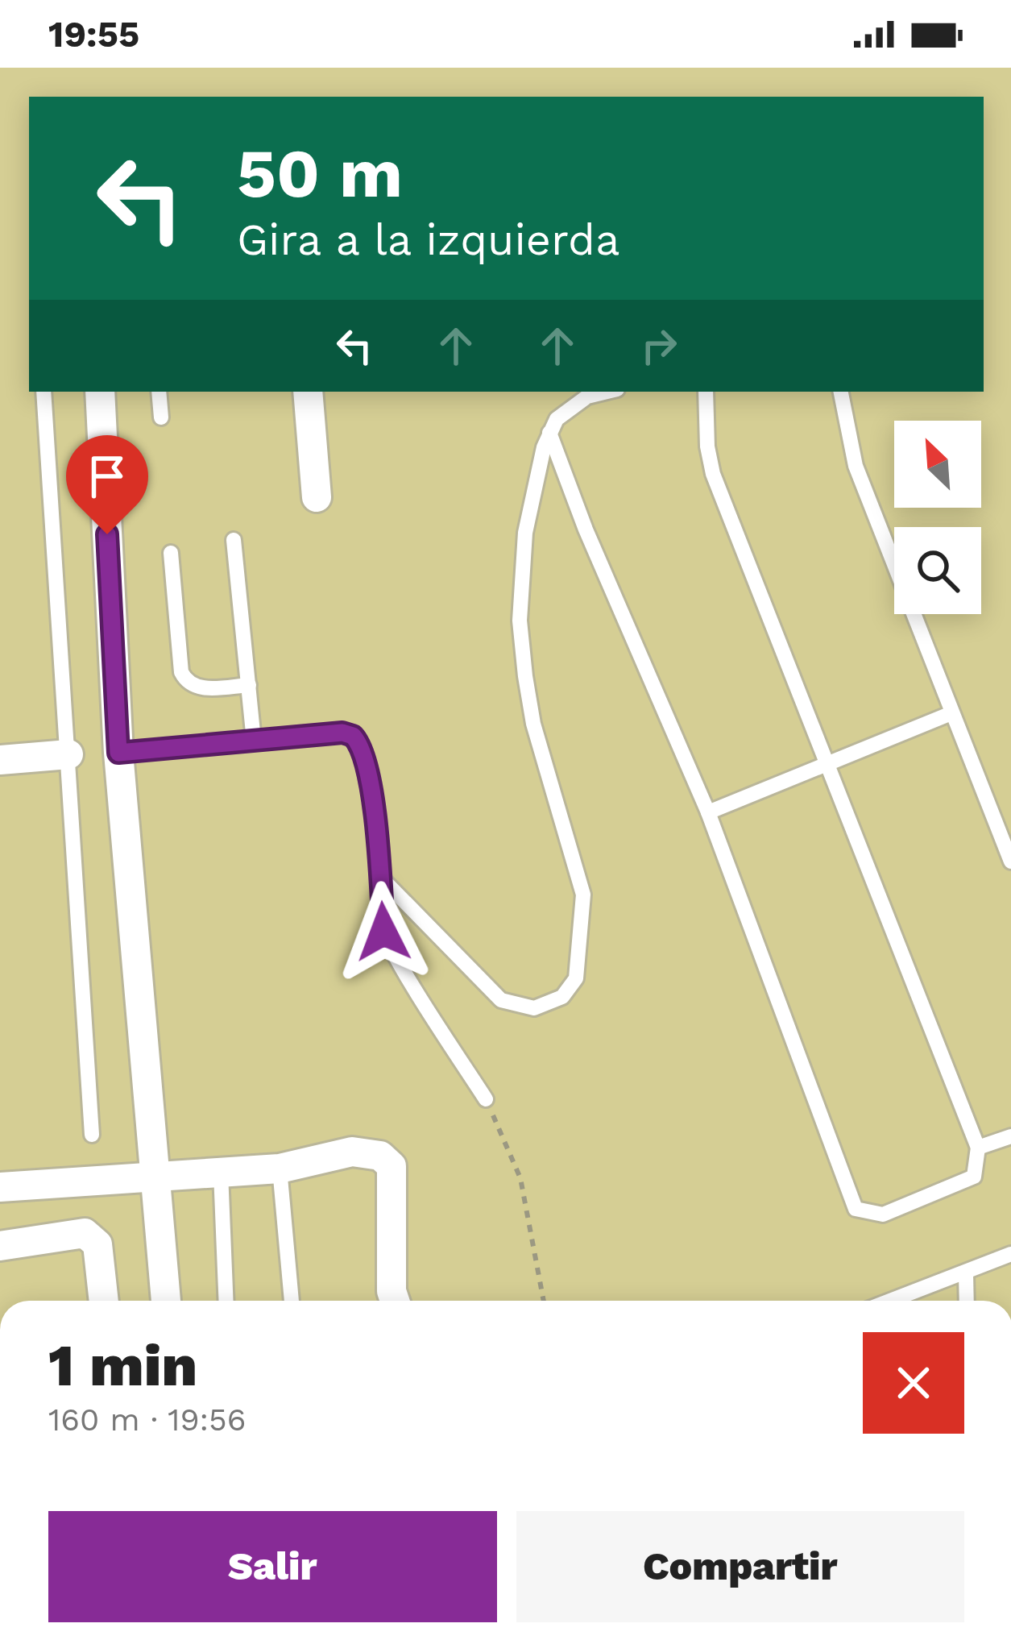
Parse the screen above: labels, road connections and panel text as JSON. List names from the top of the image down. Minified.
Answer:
{"north":"top left","page":{"status":"19:55","turn":["50 m","Gira a la izquierda"],"heading":["1 min","160 m · 19:56"],"buttons":["Salir","Compartir"]}}
